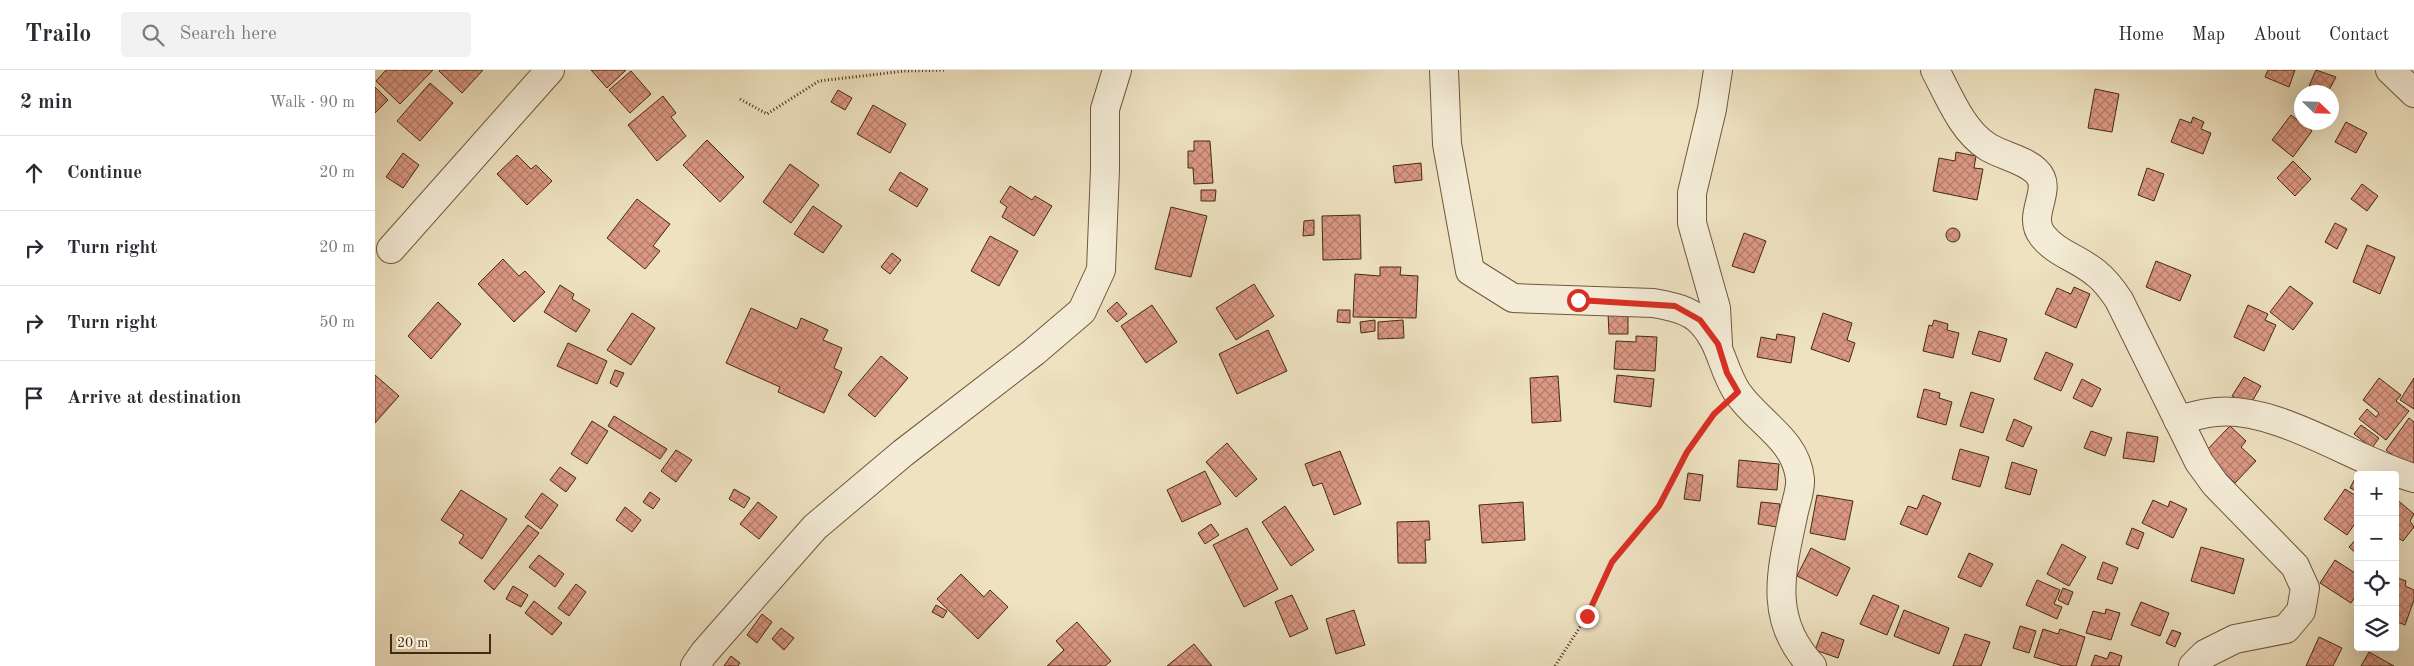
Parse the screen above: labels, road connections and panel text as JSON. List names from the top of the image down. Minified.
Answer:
{"scale_bar":"20 m","north":"bottom right","page":{"header":"Trailo","search":"Search here","nav":["Home","Map","About","Contact"],"heading":["2 min","Walk · 90 m"],"list":[["Continue","20 m"],["Turn right","20 m"],["Turn right","50 m"],"Arrive at destination"],"map_buttons":["+","−"],"scale":"20 m"}}
